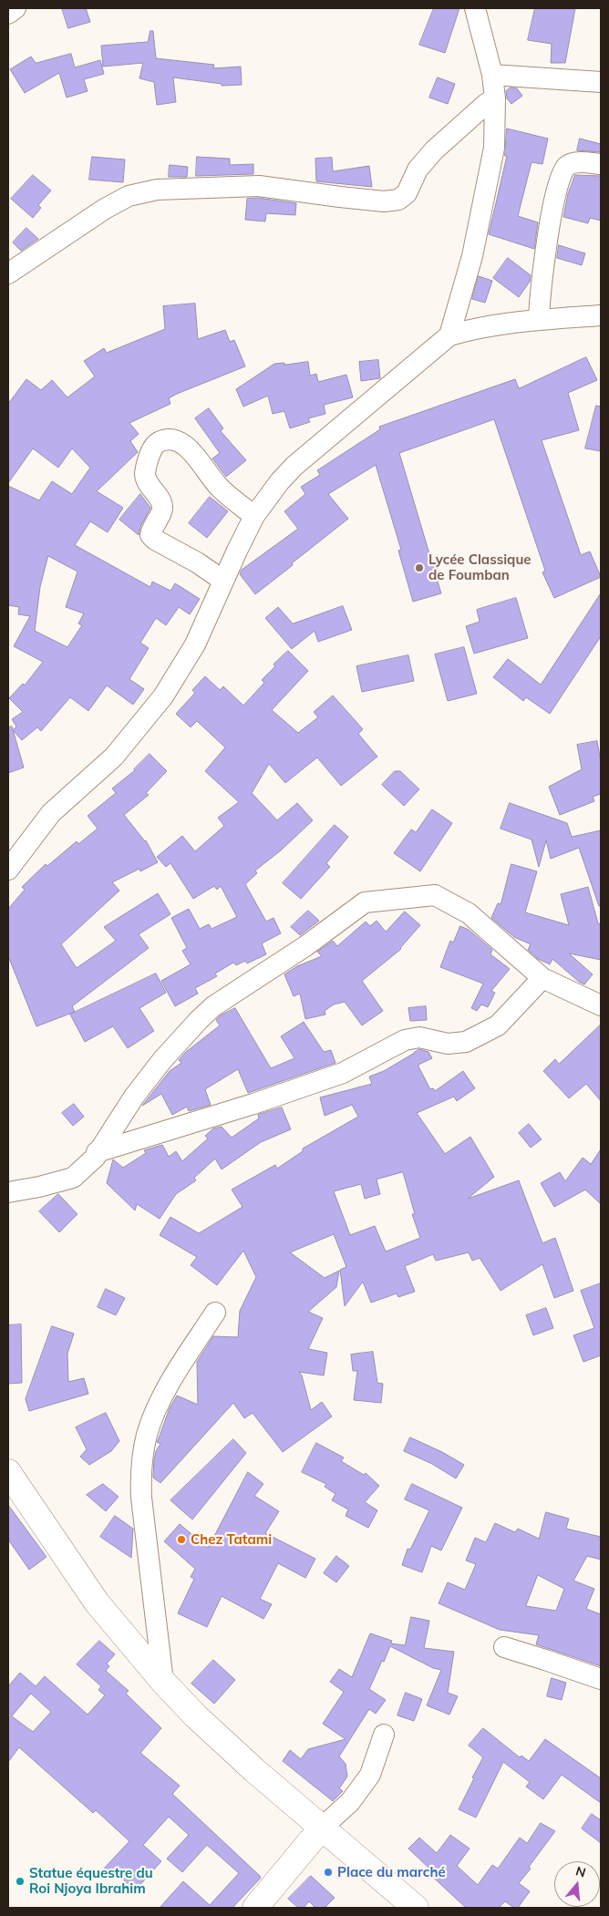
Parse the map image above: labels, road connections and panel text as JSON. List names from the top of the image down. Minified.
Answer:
{"places":["Lycée Classique de Foumban","Chez Tatami","Place du marché","Statue équestre du Roi Njoya Ibrahim"],"north":"top"}
